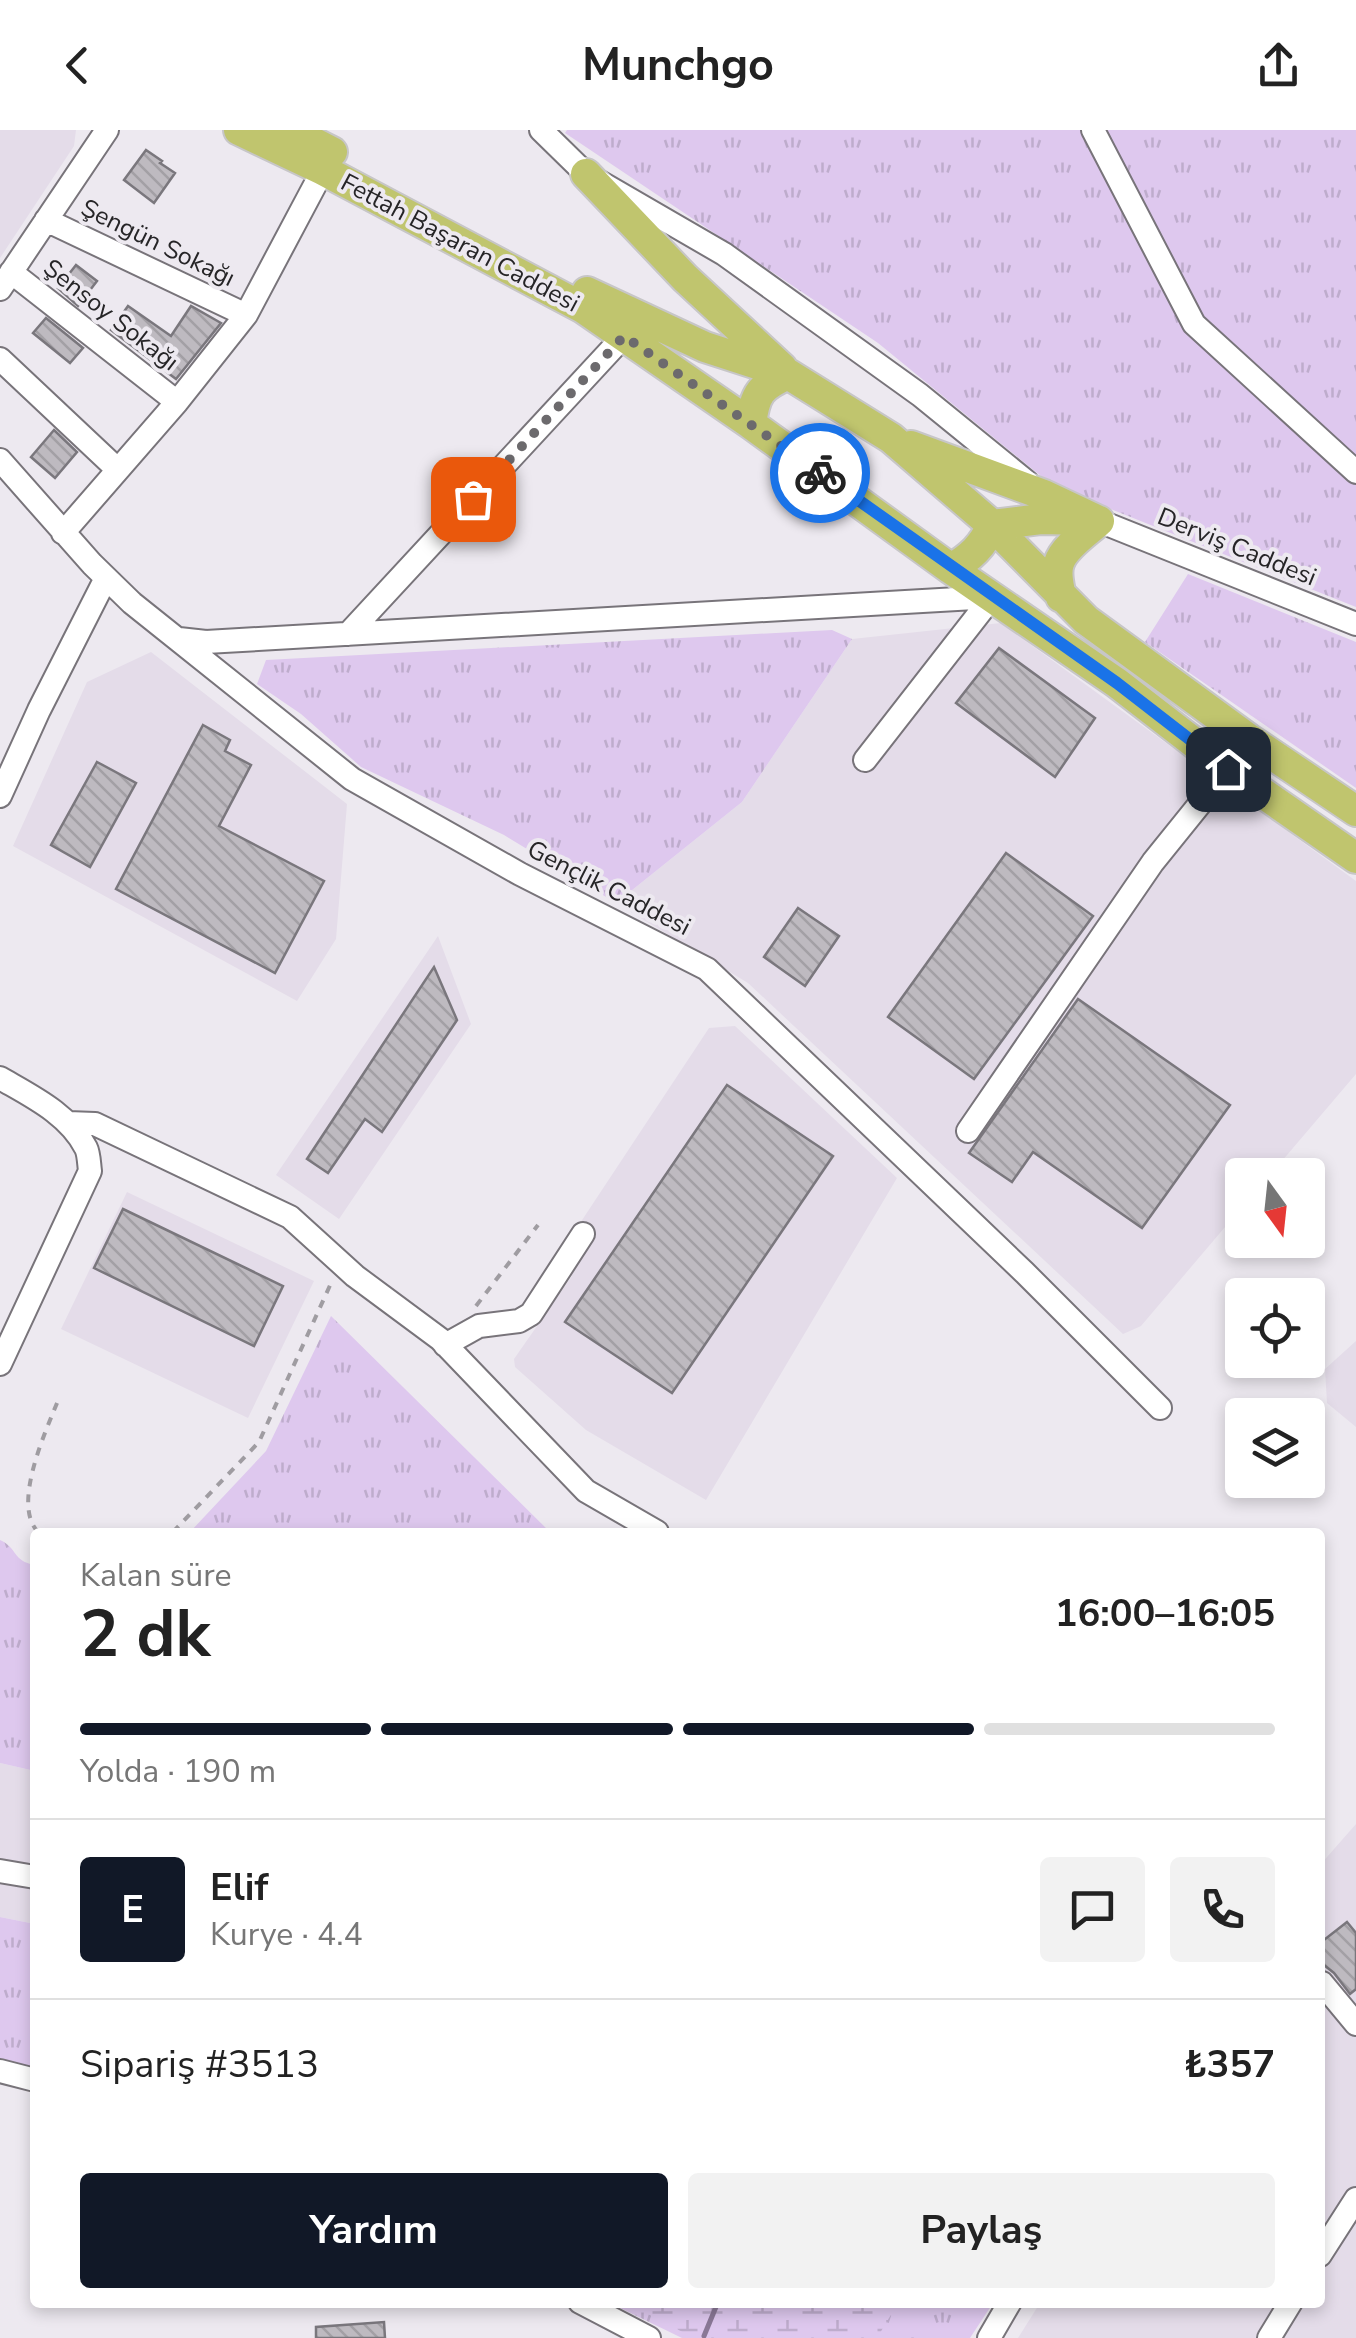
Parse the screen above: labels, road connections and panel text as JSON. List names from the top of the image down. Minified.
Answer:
{"streets":{"main road":["Fettah Başaran Caddesi"],"street":["Şengün Sokağı","Şensoy Sokağı","Derviş Caddesi","Gençlik Caddesi"]},"north":"bottom","page":{"header":"Munchgo","heading":["2 dk","Kalan süre","16:00–16:05"],"panel":["Elif","Kurye · 4.4","Sipariş #3513","₺357"],"bar":"Yolda · 190 m","round":"E","buttons":["Yardım","Paylaş"]}}
